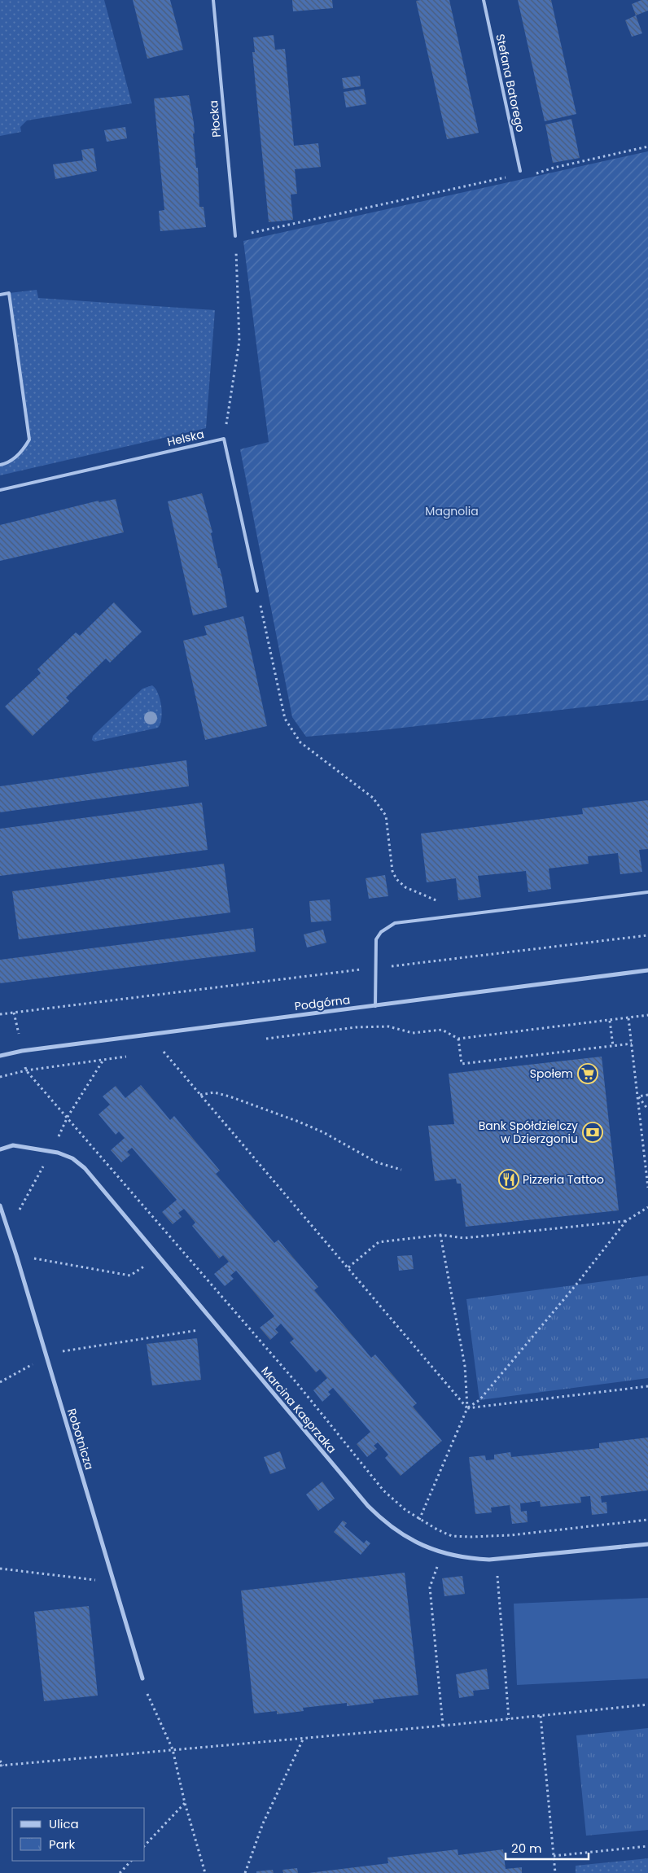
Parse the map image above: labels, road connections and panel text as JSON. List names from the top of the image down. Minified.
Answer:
{"streets":{"street":["Podgórna","Marcina Kasprzaka","Robotnicza"],"lane":["Stefana Batorego","Płocka","Helska"]},"parks":["Magnolia"],"places":{"supermarket":["Społem"],"bank":["Bank Spółdzielczy w Dzierzgoniu"],"restaurant":["Pizzeria Tattoo"]},"legend":["Ulica","Park"],"scale_bar":"20 m"}
